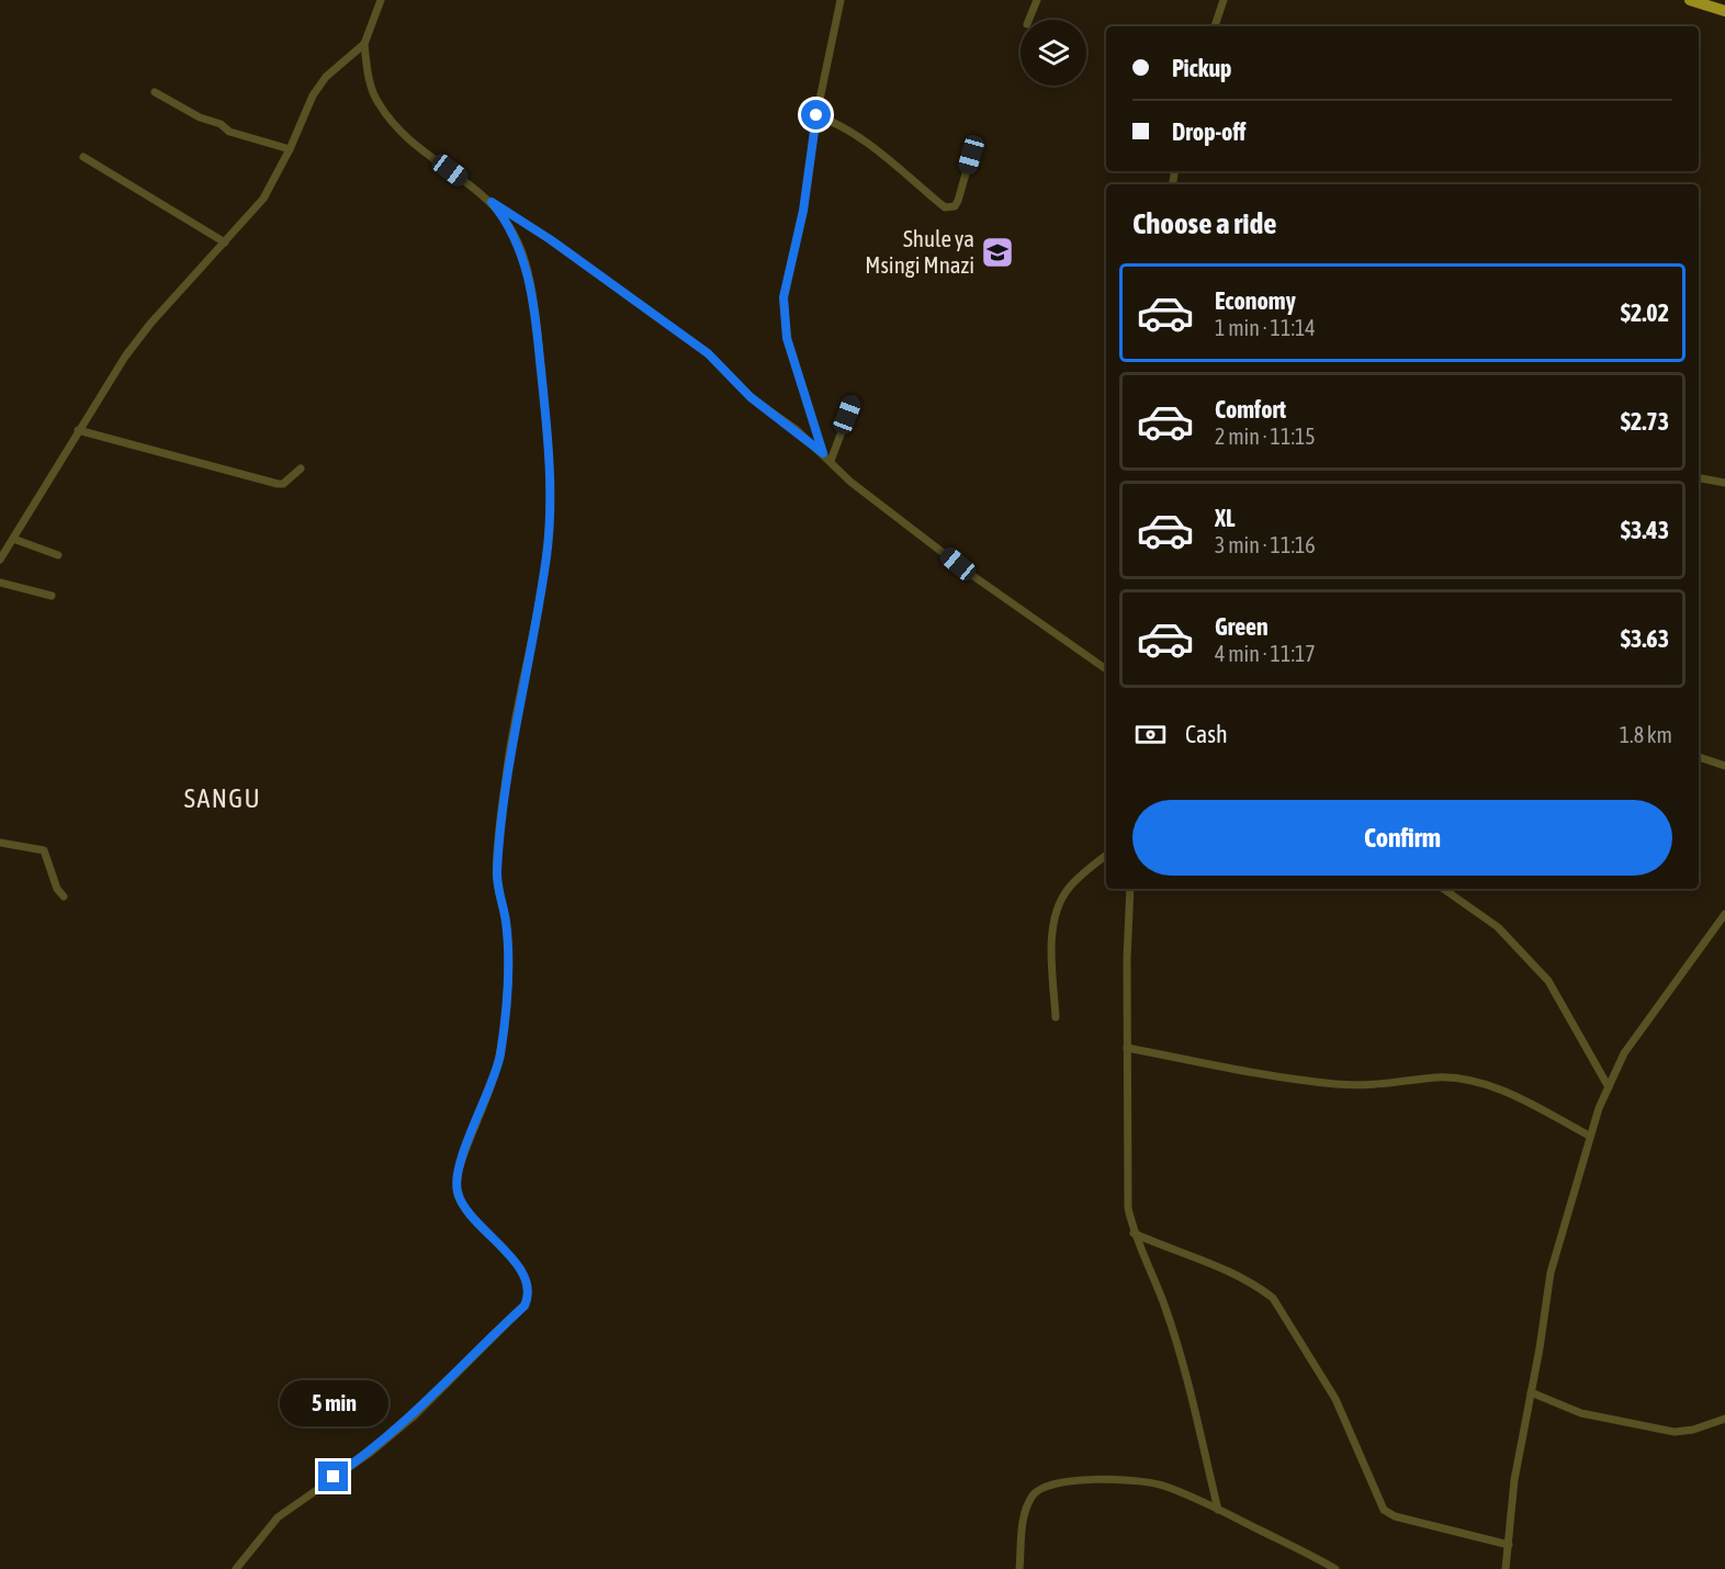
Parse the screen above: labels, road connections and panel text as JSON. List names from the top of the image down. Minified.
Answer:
{"districts":["SANGU"],"places":{"school or university":["Shule ya Msingi Mnazi"]},"page":{"banner":["Pickup","Drop-off"],"heading":"Choose a ride","list":[{"name":"Economy","note":"1 min · 11:14","value":"$2.02"},{"name":"Comfort","note":"2 min · 11:15","value":"$2.73"},{"name":"XL","note":"3 min · 11:16","value":"$3.43"},{"name":"Green","note":"4 min · 11:17","value":"$3.63"}],"pay":["Cash","1.8 km"],"buttons":"Confirm","bubble":"5 min"}}
